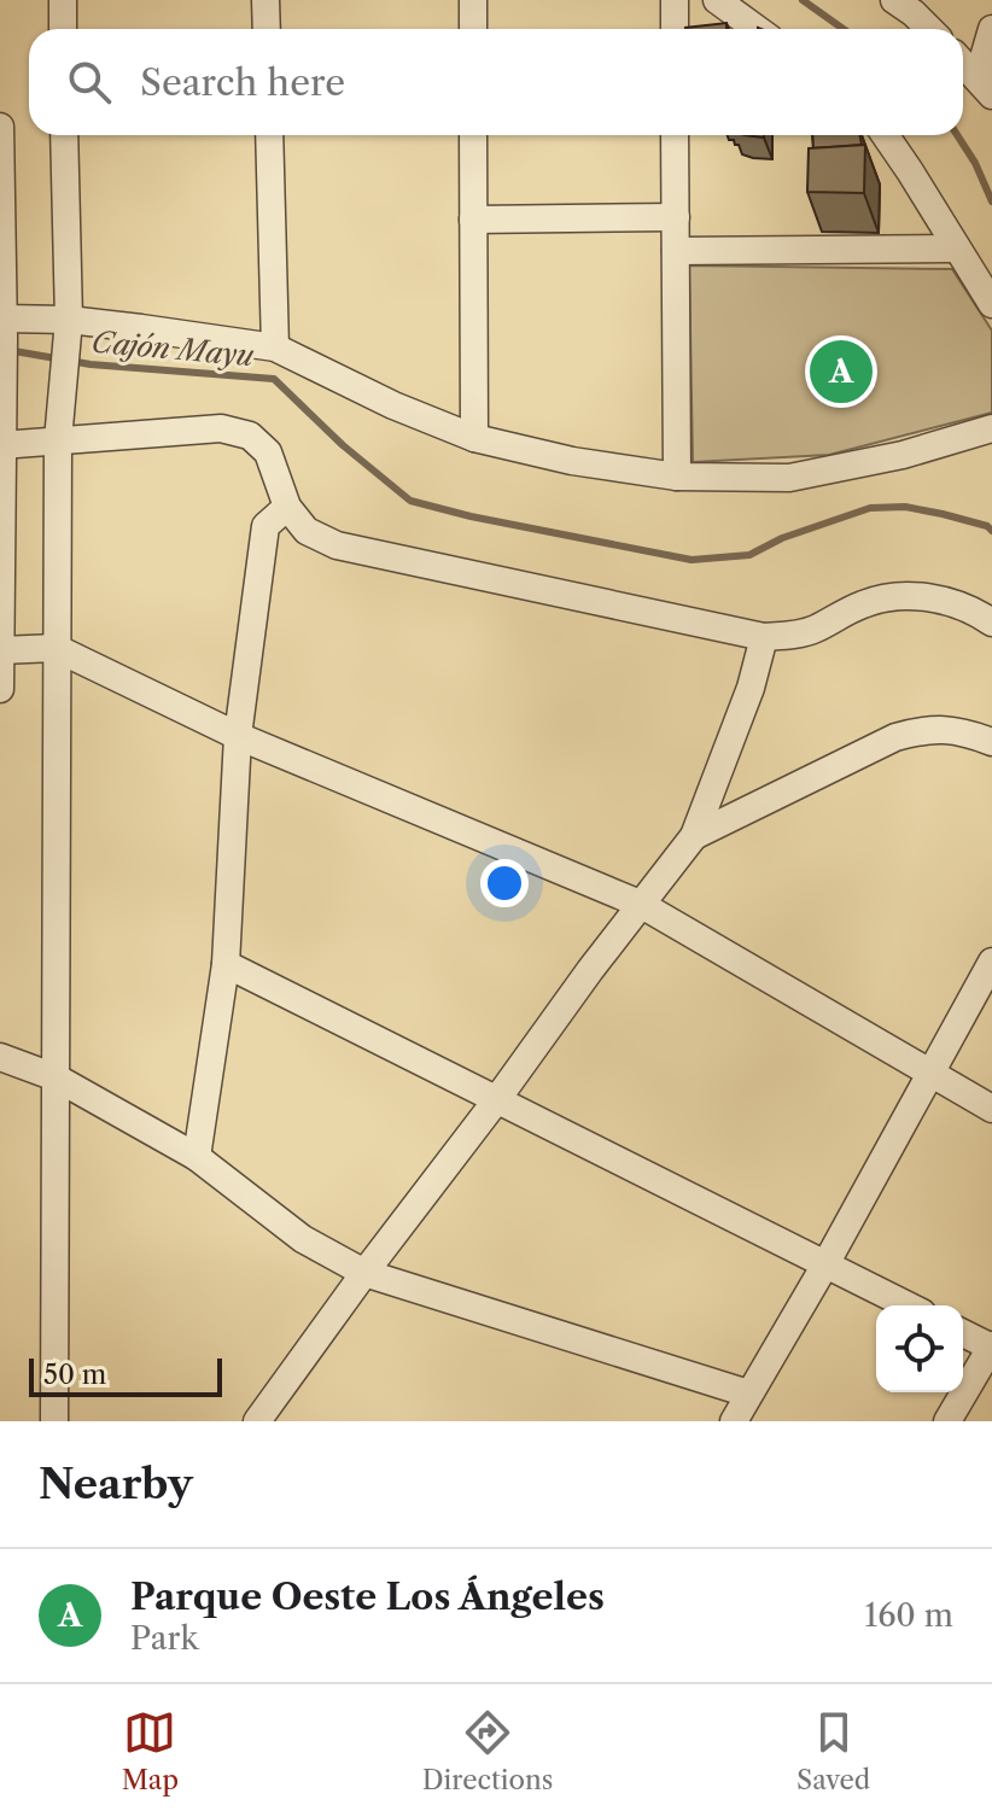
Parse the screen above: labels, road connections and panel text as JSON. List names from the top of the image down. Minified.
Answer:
{"water":["Cajón Mayu"],"scale_bar":"50 m","page":{"search":"Search here","pins":"A","scale":"50 m","heading":"Nearby","list":[{"mark":"A","name":"Parque Oeste Los Ángeles","note":"Park","value":"160 m"}],"nav":["Map","Directions","Saved"]}}
